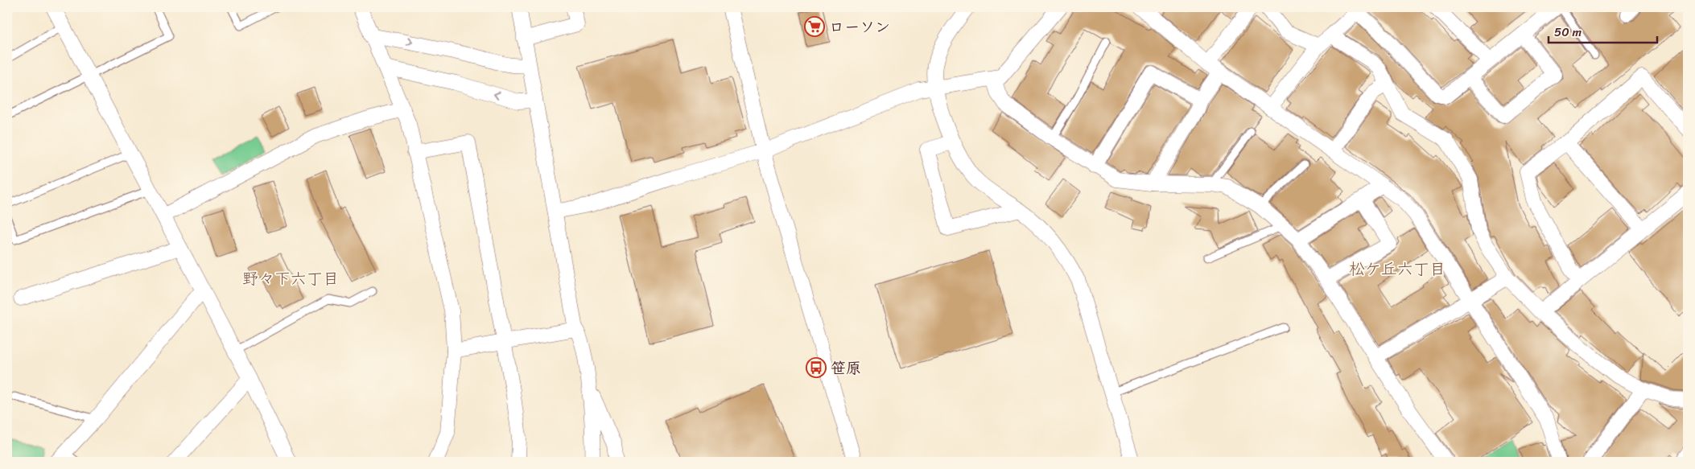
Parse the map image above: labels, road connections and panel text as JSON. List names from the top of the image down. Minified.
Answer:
{"districts":["松ケ丘六丁目","野々下六丁目"],"places":{"supermarket":["ローソン"],"bus stop":["笹原"]},"scale_bar":"50 m"}
